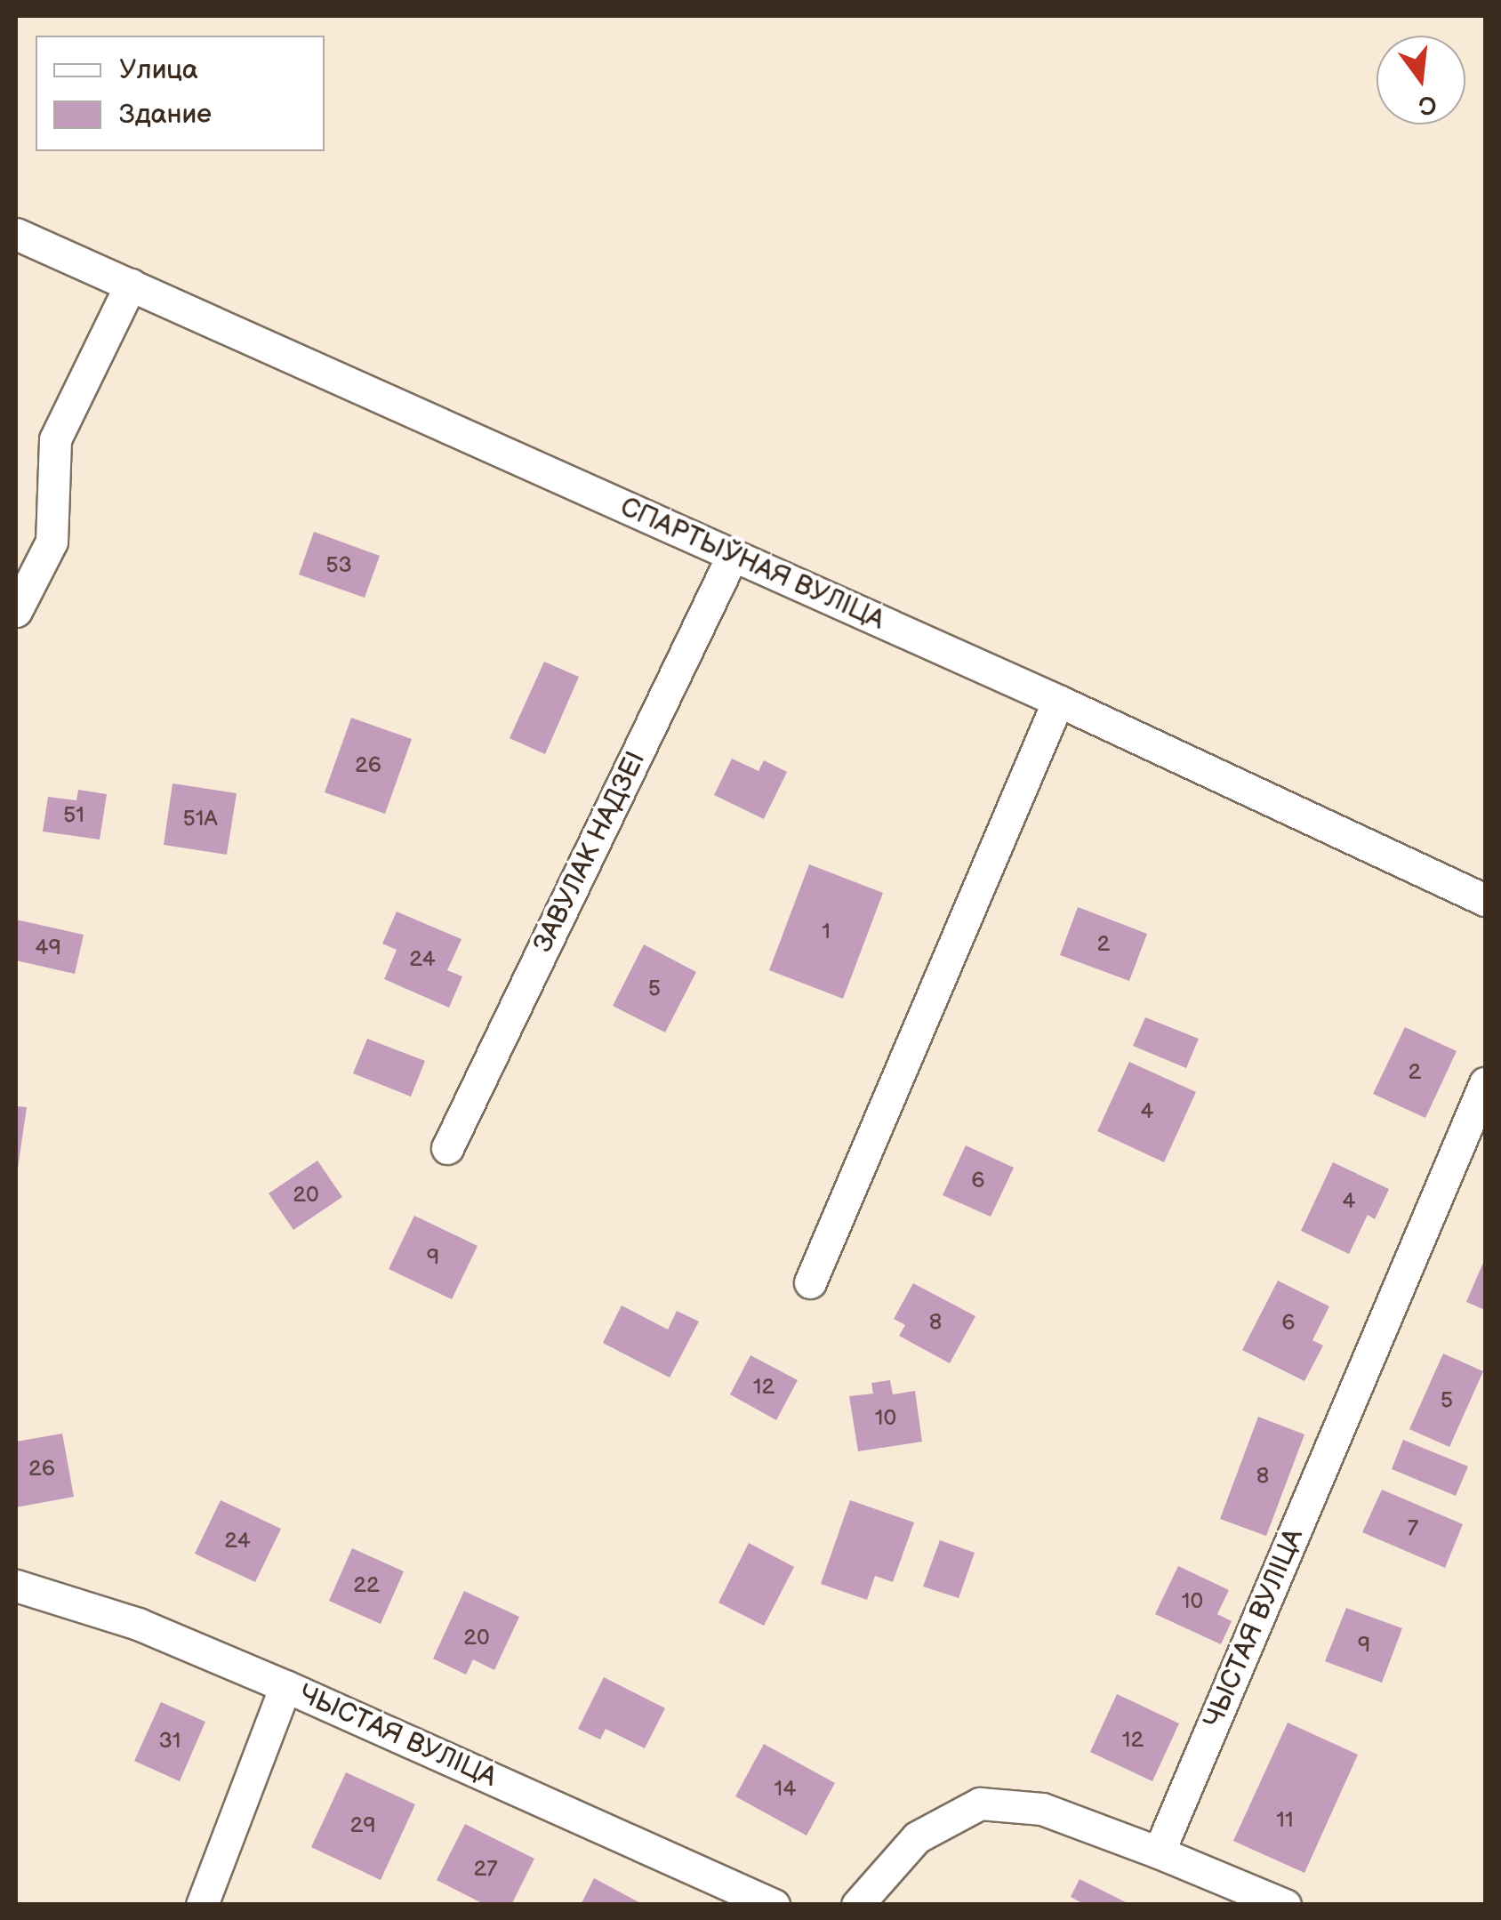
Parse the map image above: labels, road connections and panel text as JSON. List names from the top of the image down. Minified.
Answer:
{"streets":{"street":["СПАРТЫЎНАЯ ВУЛІЦА","ЗАВУЛАК НАДЗЕІ","ЧЫСТАЯ ВУЛІЦА"]},"crossings":[["СПАРТЫЎНАЯ ВУЛІЦА","ЗАВУЛАК НАДЗЕІ"]],"house_numbers":["53","26","51","51А","1","2","49","24","5","2","4","6","20","4","9","8","6","12","5","10","26","8","7","24","22","10","20","9","12","31","14","11","29","27"],"legend":["Улица","Здание"],"north":"bottom"}
